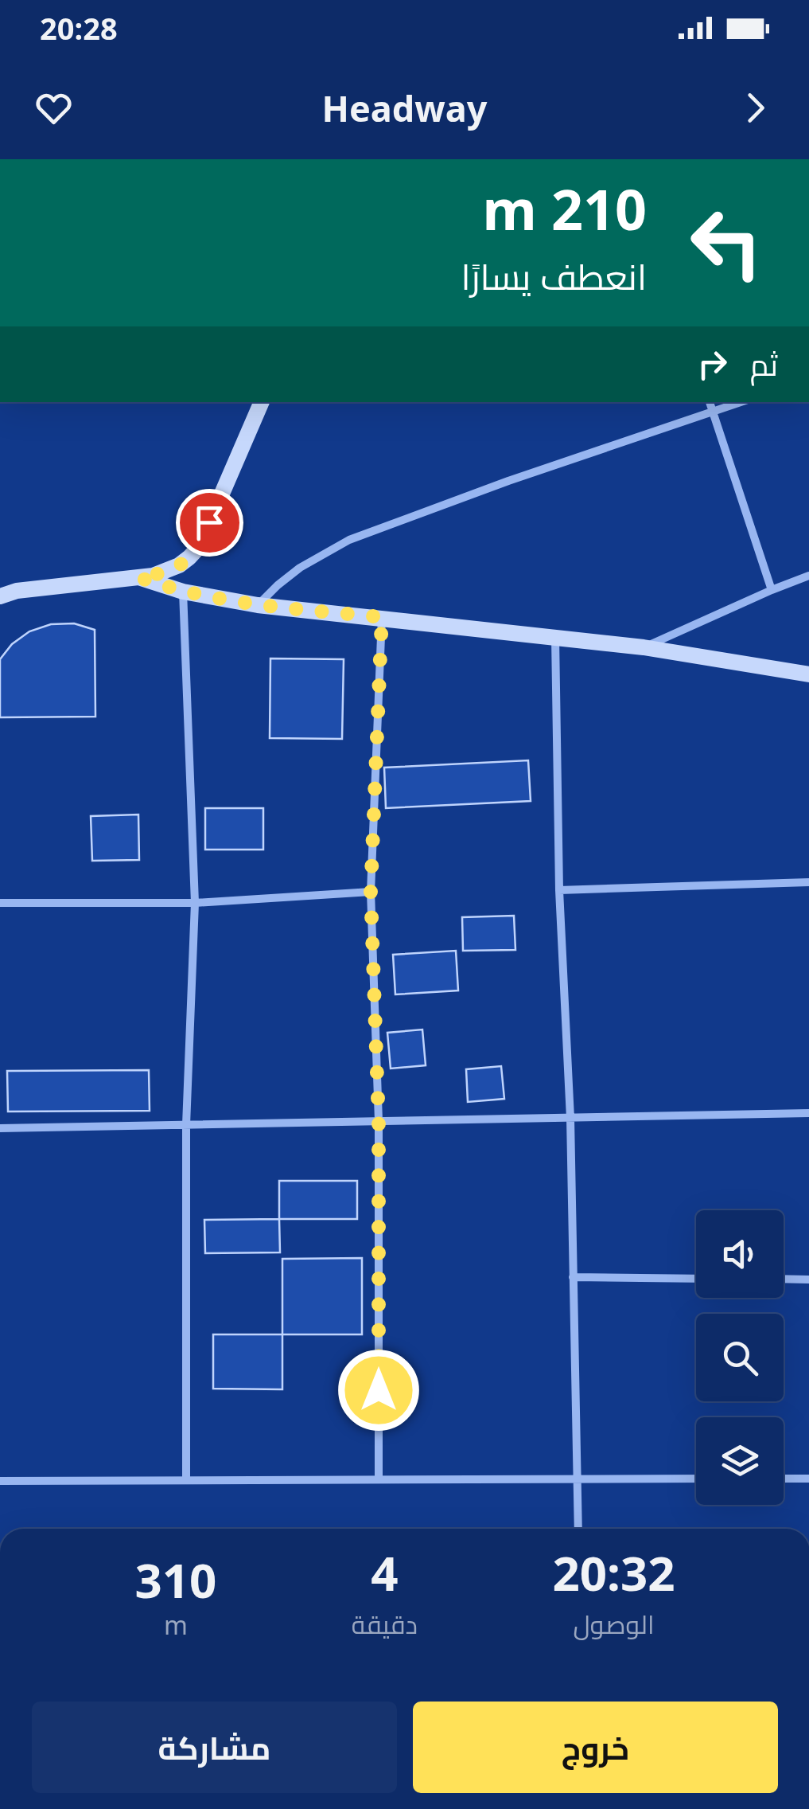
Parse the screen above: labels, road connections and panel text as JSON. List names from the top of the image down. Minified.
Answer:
{"page":{"status":"20:28","header":"Headway","turn":["210 m","انعطف يسارًا"],"then":"ثم","eta":["20:32","الوصول","4","دقيقة","310","m"],"buttons":["خروج","مشاركة"]}}
